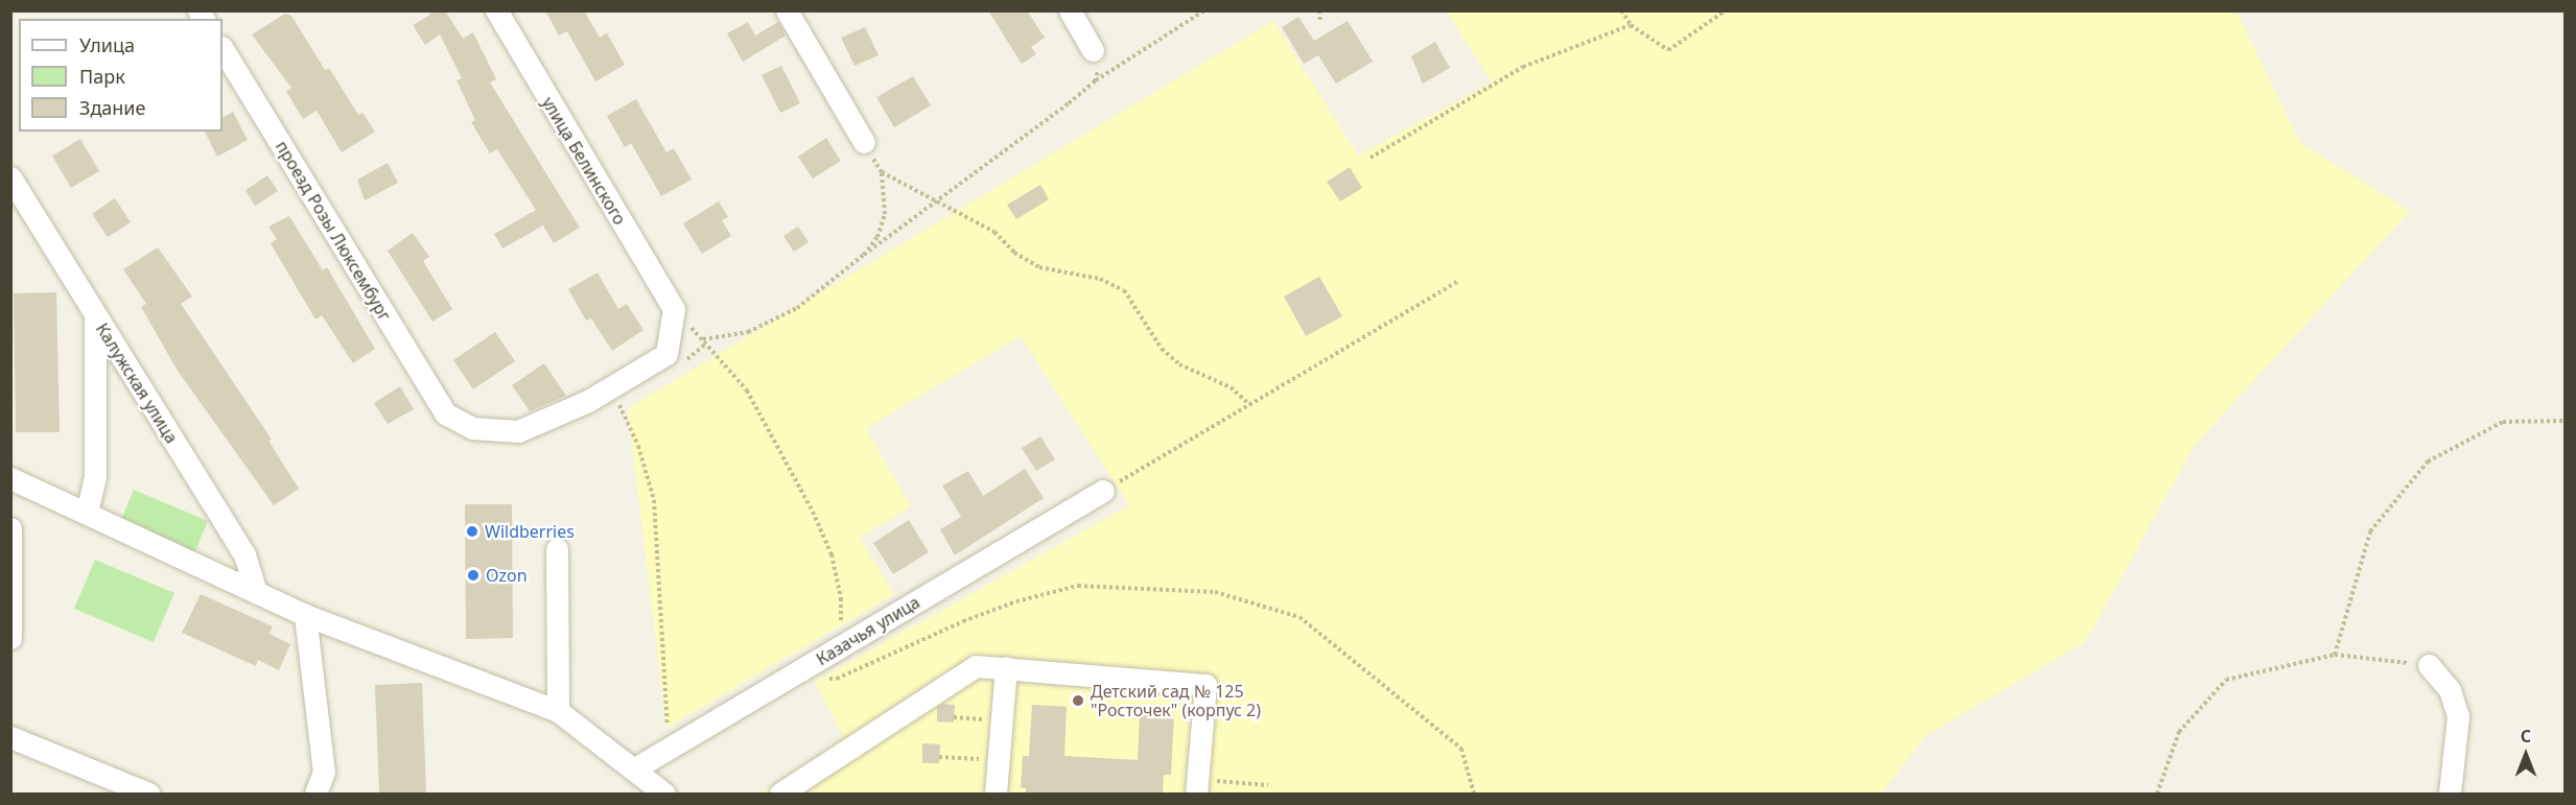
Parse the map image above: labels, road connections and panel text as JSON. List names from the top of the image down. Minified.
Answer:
{"streets":{"street":["улица Белинского","проезд Розы Люксембург","Калужская улица","Казачья улица"]},"crossings":[["улица Белинского","проезд Розы Люксембург"]],"places":["Wildberries","Ozon","Детский сад № 125 \"Росточек\" (корпус 2)"],"legend":["Улица","Парк","Здание"],"north":"top"}
